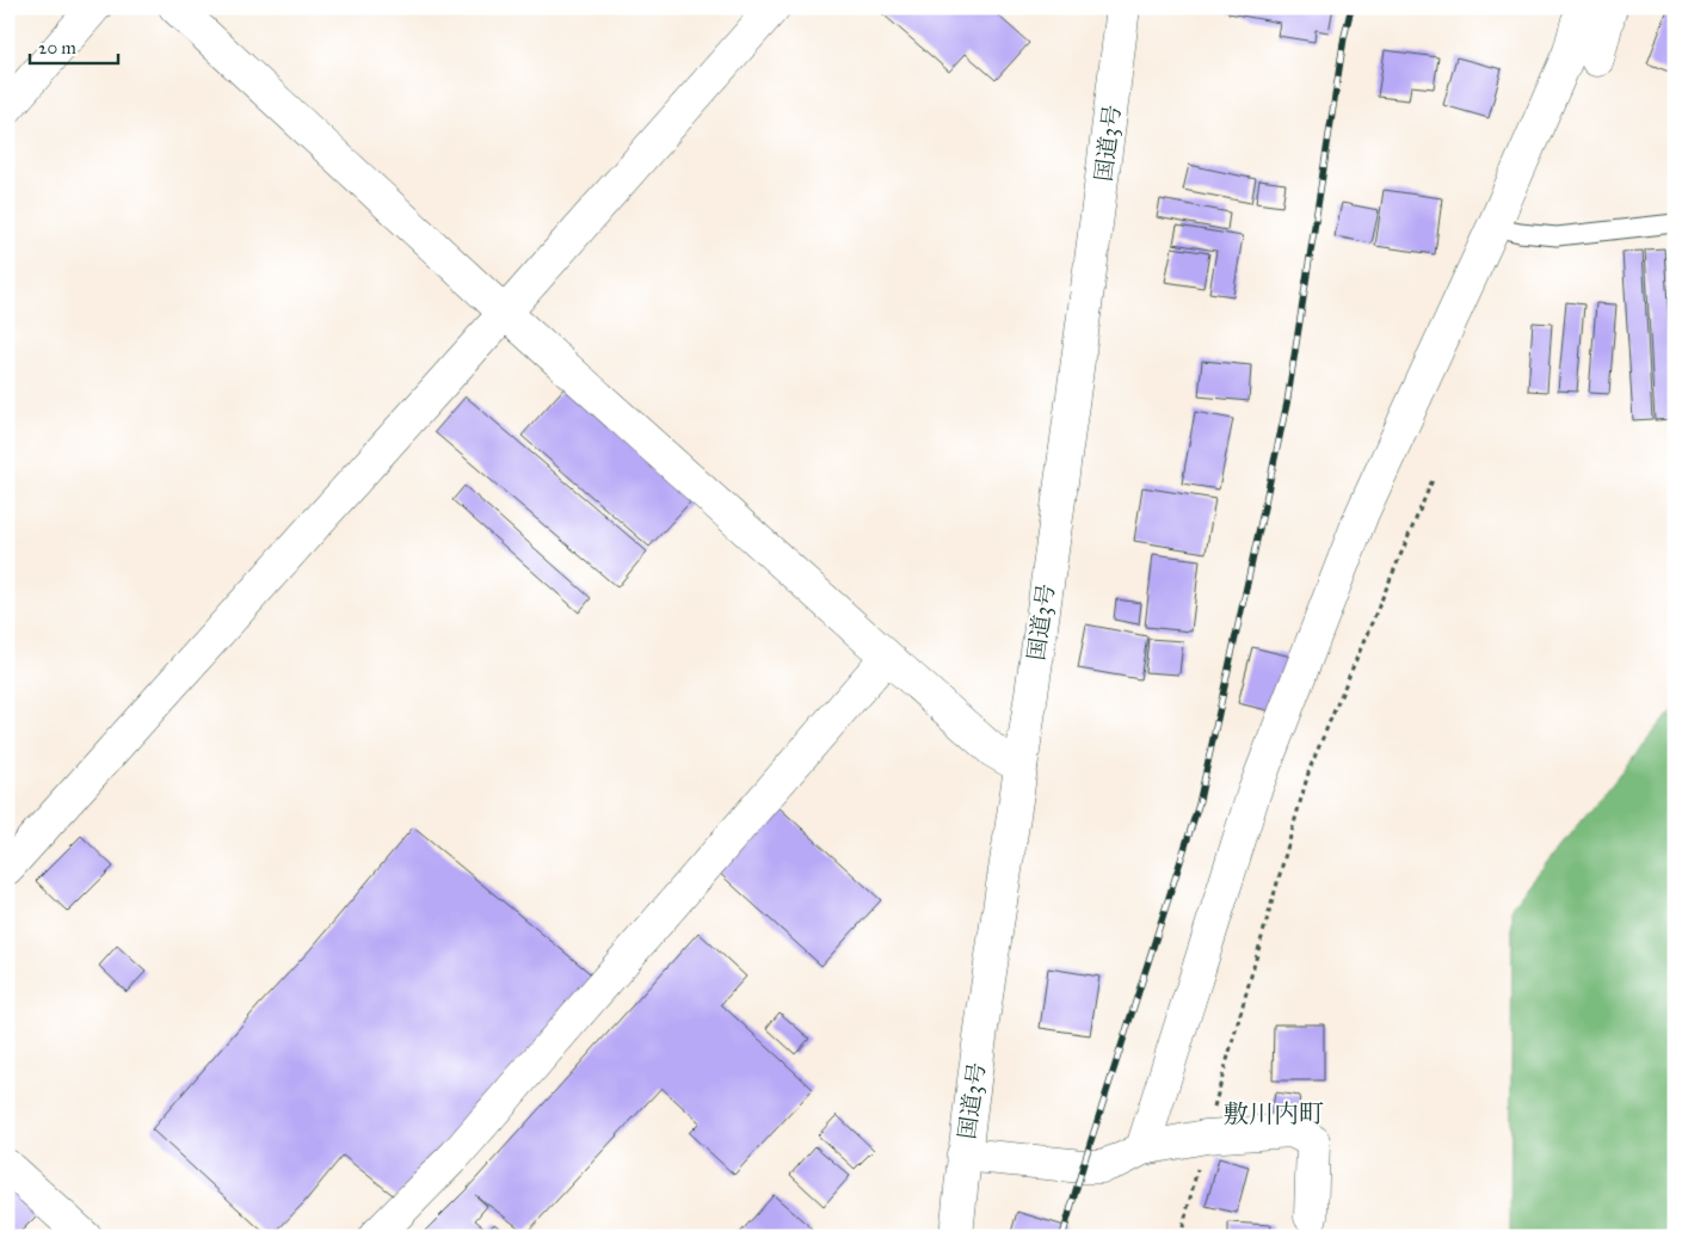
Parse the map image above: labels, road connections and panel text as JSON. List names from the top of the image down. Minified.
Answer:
{"streets":{"main road":["国道3号"]},"districts":["敷川内町"],"scale_bar":"20 m"}
